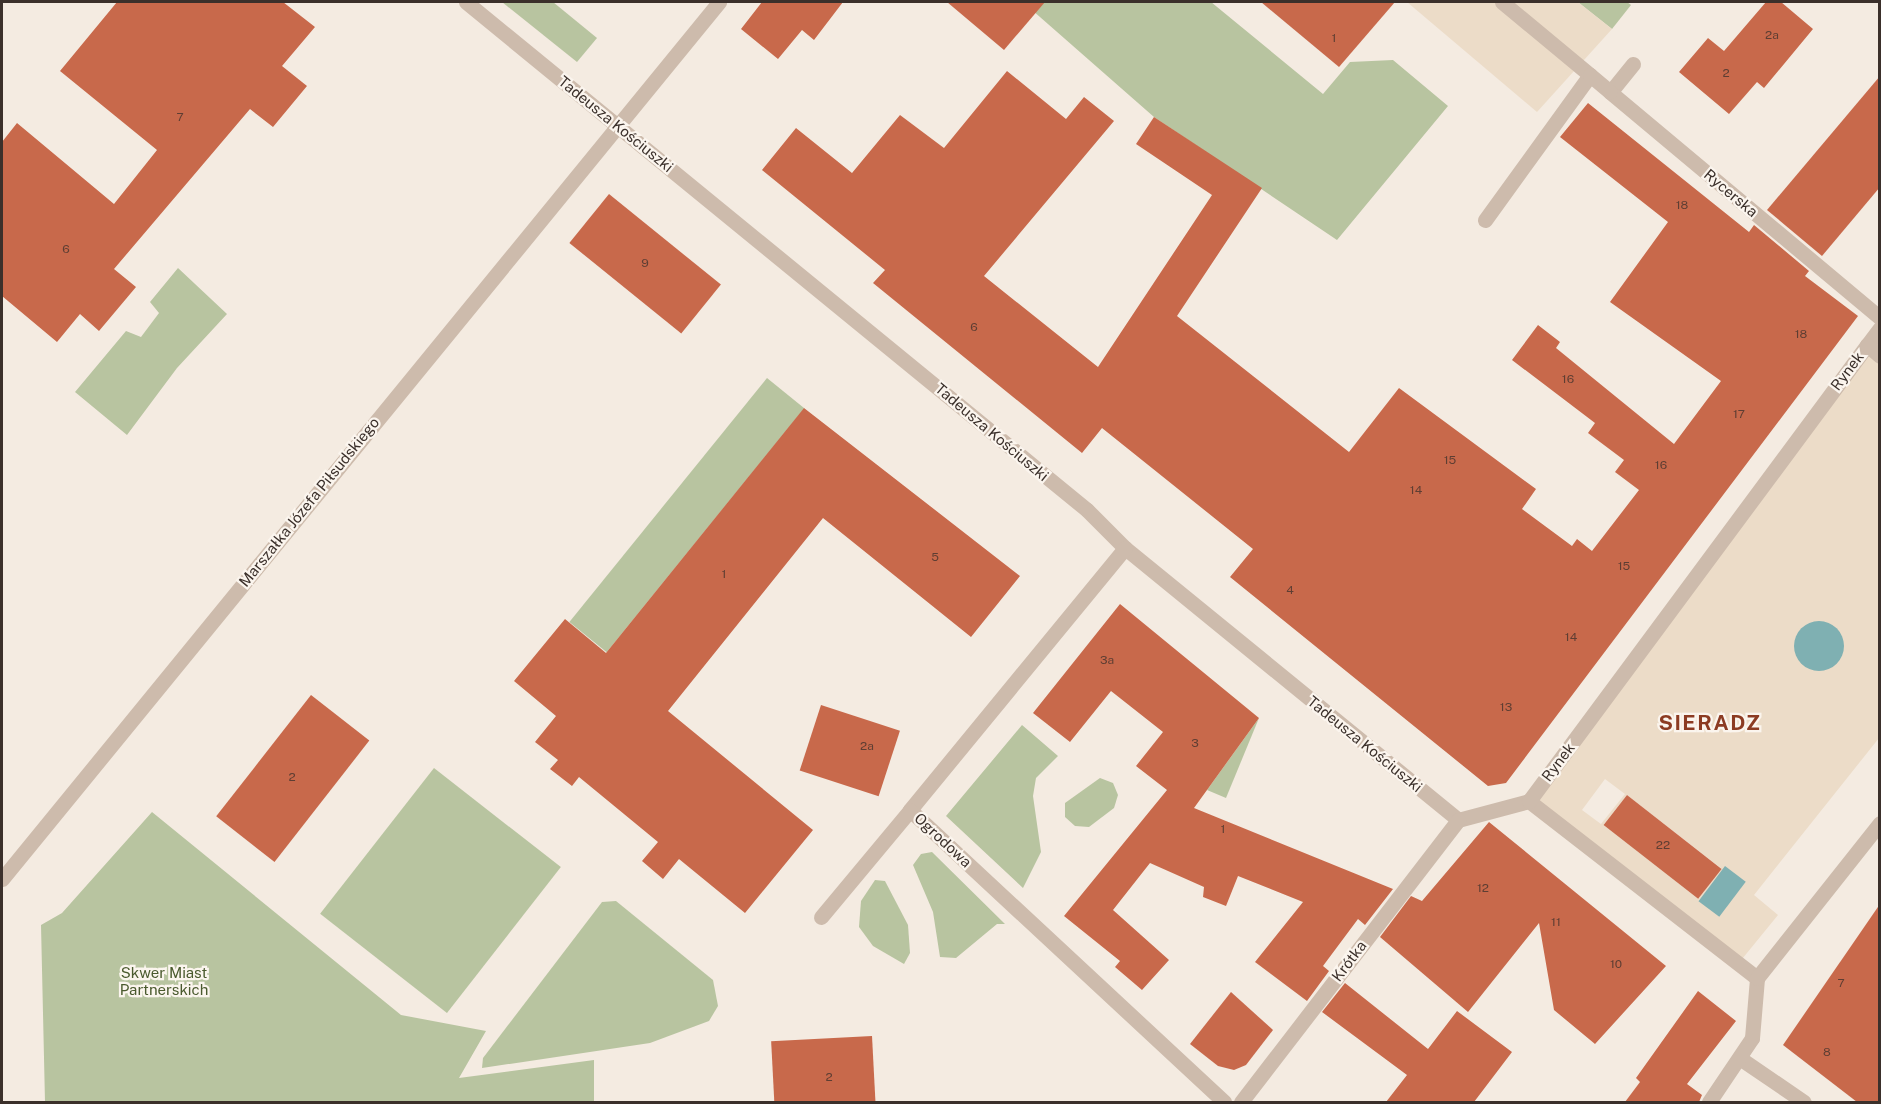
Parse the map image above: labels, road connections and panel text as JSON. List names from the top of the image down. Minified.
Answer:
{"streets":{"street":["Tadeusza Kościuszki","Rycerska","Rynek","Marszałka Józefa Piłsudskiego","Ogrodowa","Krótka"]},"crossings":[["Tadeusza Kościuszki","Marszałka Józefa Piłsudskiego"],["Tadeusza Kościuszki","Ogrodowa"],["Tadeusza Kościuszki","Krótka"]],"districts":["SIERADZ"],"parks":["Skwer Miast Partnerskich"],"house_numbers":["2a","1","2","7","18","6","9","6","18","16","17","15","16","14","5","15","1","4","14","3a","13","3","2a","2","1","22","12","11","10","7","8","2"]}
